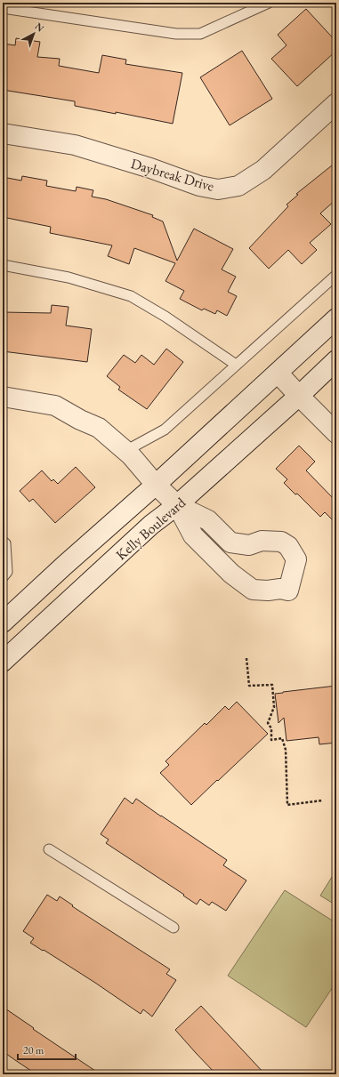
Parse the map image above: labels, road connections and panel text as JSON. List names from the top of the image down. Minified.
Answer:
{"streets":{"street":["Daybreak Drive","Kelly Boulevard"]},"scale_bar":"20 m","north":"top right"}
